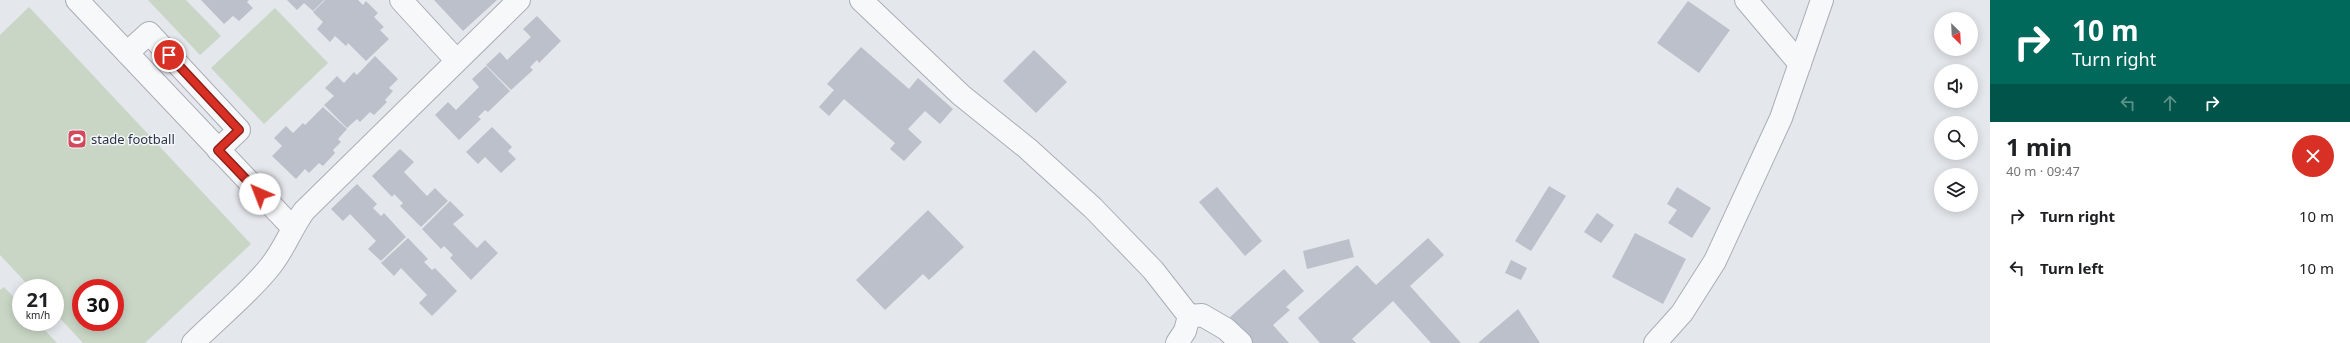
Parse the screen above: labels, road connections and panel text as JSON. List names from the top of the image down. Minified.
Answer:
{"places":{"sports":["stade football"]},"north":"bottom right","page":{"turn":["10 m","Turn right"],"heading":["1 min","40 m · 09:47"],"list":[{"name":"Turn right","value":"10 m"},{"name":"Turn left","value":"10 m"}],"speed":"21 km/h","limit":"30"}}
